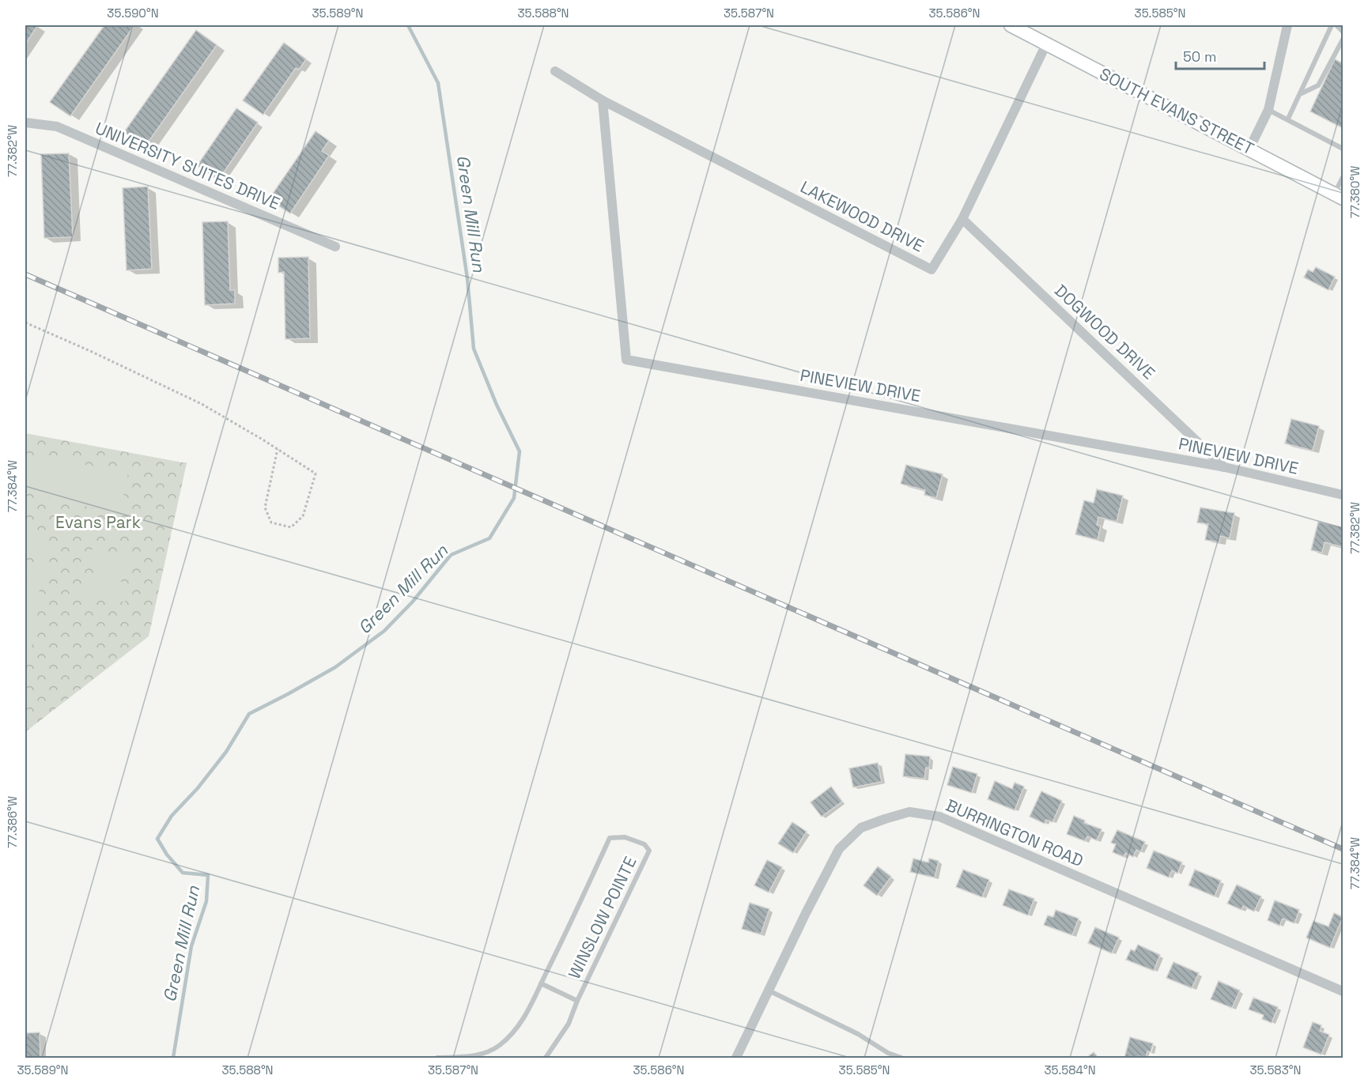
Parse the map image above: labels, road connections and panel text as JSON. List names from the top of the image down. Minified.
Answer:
{"streets":{"main road":["SOUTH EVANS STREET"],"street":["UNIVERSITY SUITES DRIVE","LAKEWOOD DRIVE","DOGWOOD DRIVE","PINEVIEW DRIVE","BURRINGTON ROAD"],"lane":["WINSLOW POINTE"]},"crossings":[["SOUTH EVANS STREET","LAKEWOOD DRIVE"],["LAKEWOOD DRIVE","DOGWOOD DRIVE"],["LAKEWOOD DRIVE","PINEVIEW DRIVE"],["DOGWOOD DRIVE","PINEVIEW DRIVE"]],"water":["Green Mill Run"],"parks":["Evans Park"],"scale_bar":"50 m","coordinates":["35.590°N","35.589°N","35.588°N","35.587°N","35.586°N","35.585°N","77.382°W","77.380°W","77.384°W","77.386°W","35.584°N","35.583°N"]}
